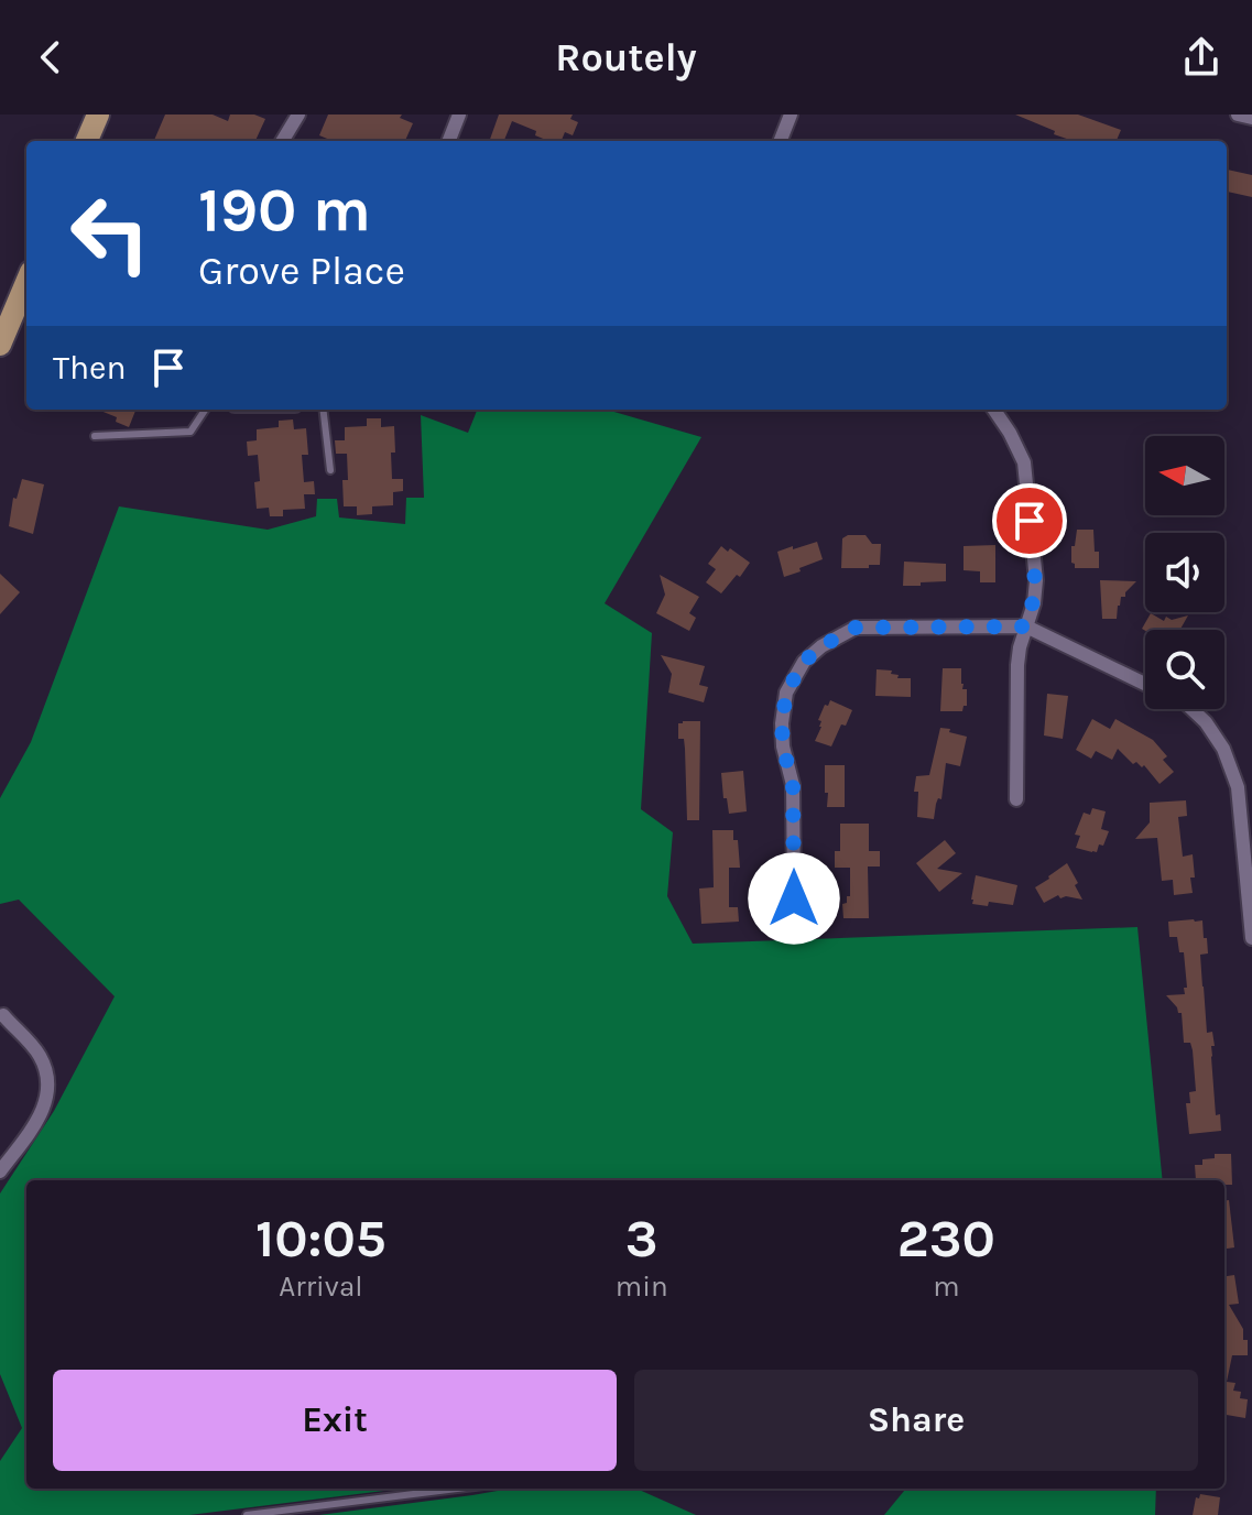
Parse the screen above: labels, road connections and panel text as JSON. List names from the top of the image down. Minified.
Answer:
{"north":"left","page":{"header":"Routely","turn":["190 m","Grove Place"],"then":"Then","eta":["10:05","Arrival","3","min","230","m"],"buttons":["Exit","Share"]}}
